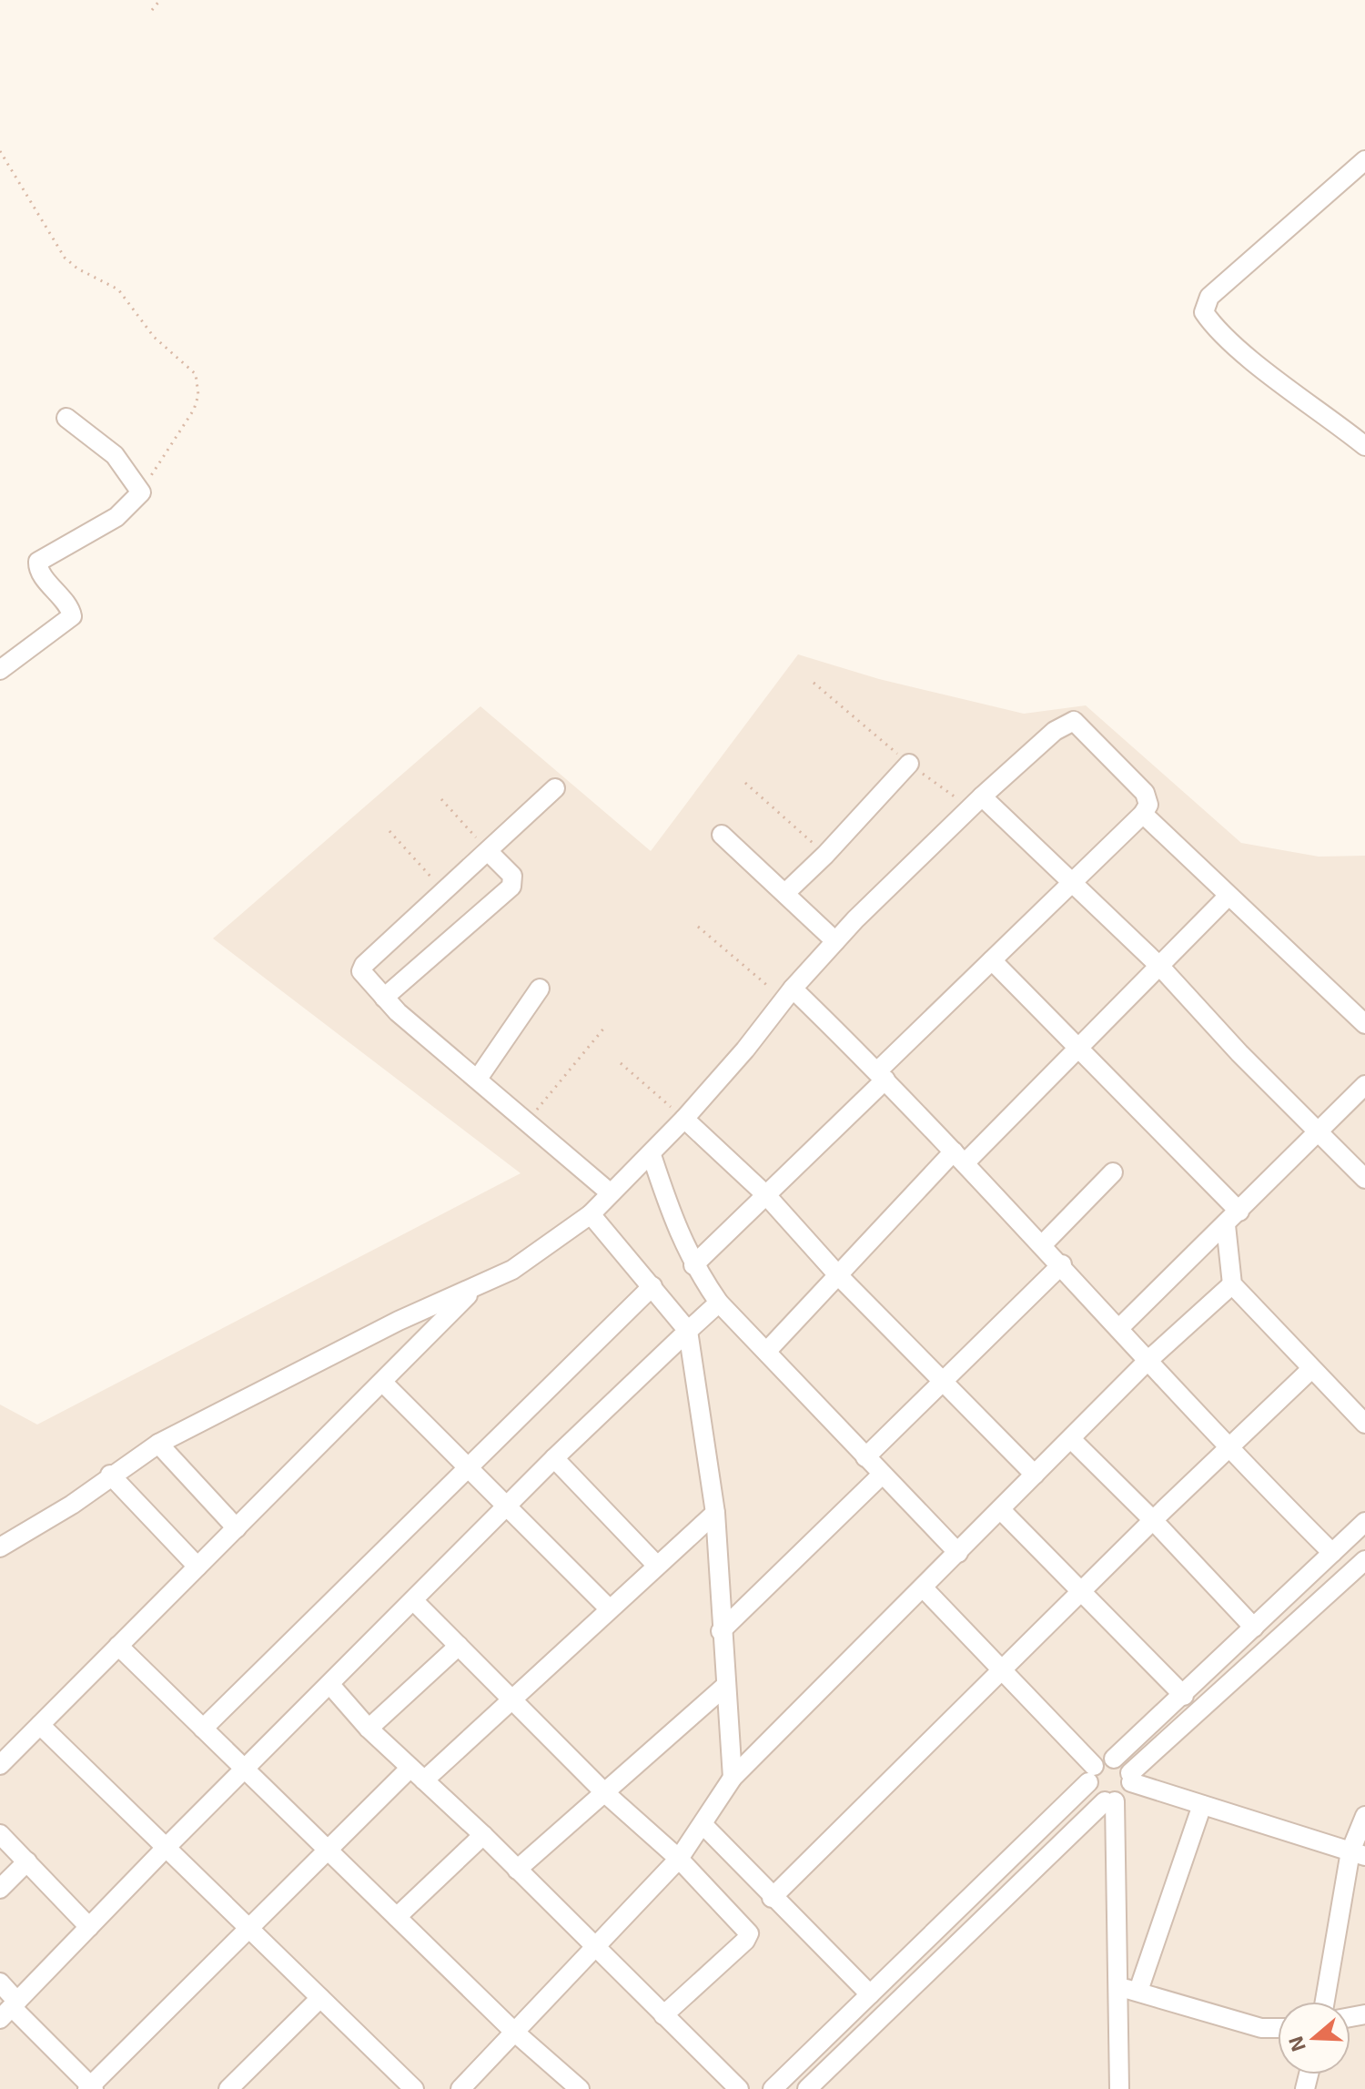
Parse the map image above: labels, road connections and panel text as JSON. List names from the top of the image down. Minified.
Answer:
{"north":"left"}
